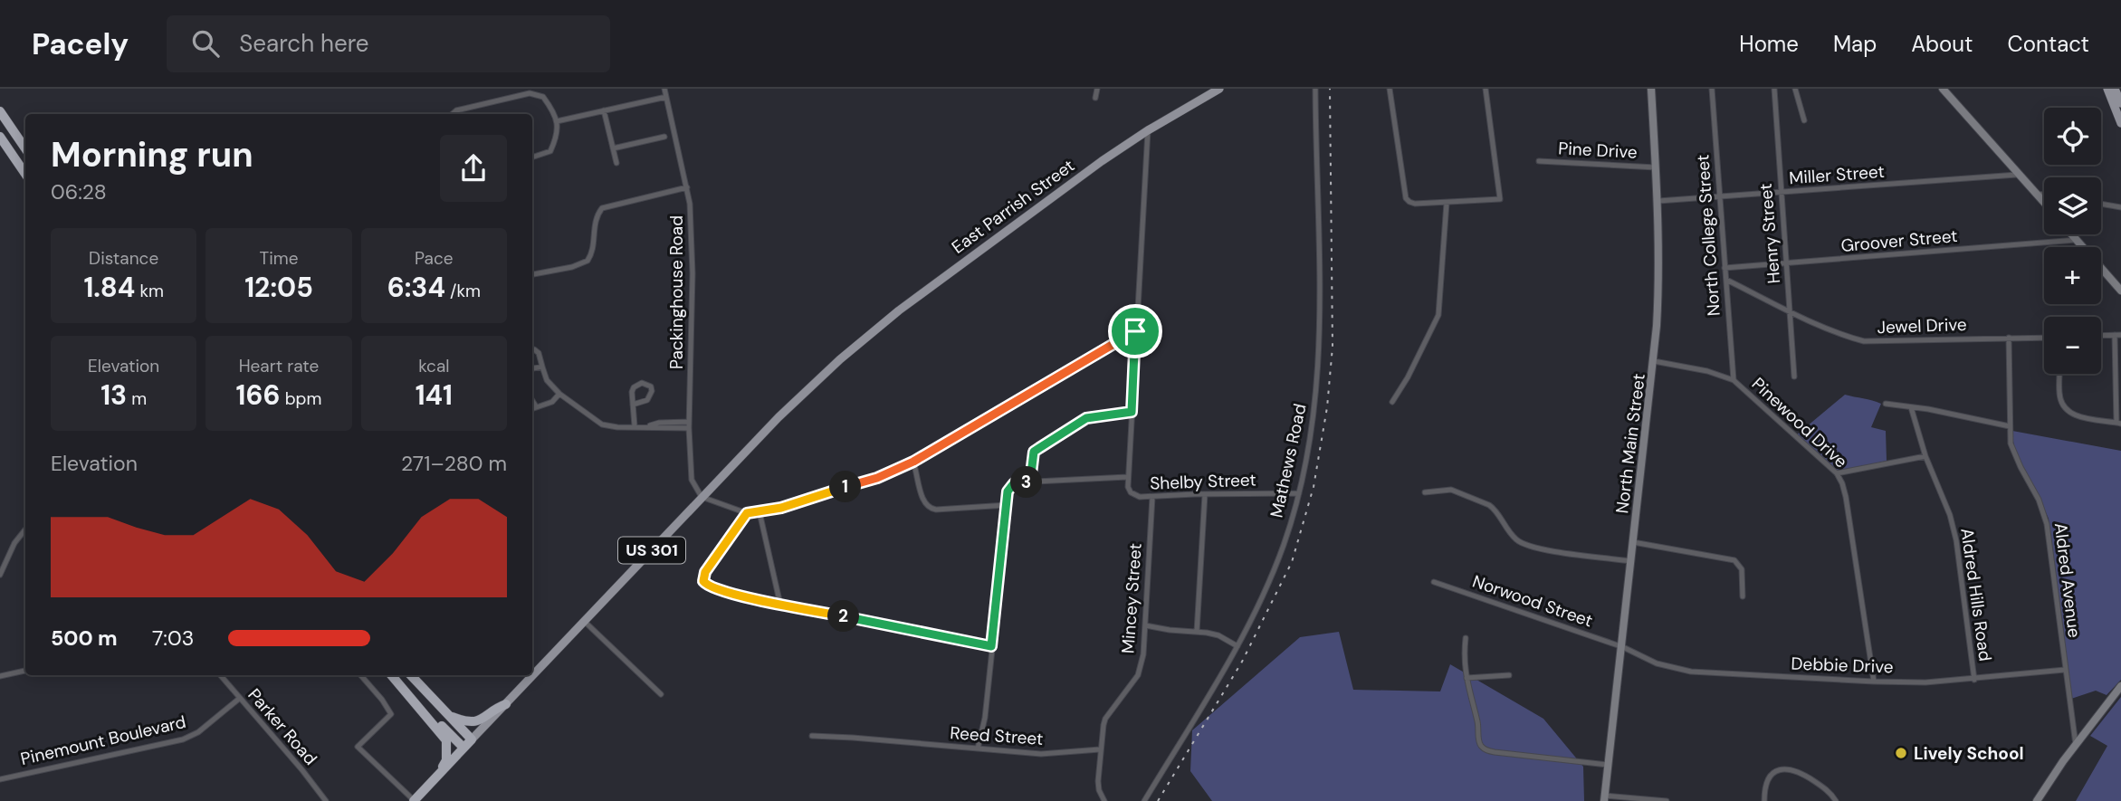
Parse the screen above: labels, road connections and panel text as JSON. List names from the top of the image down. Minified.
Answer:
{"streets":{"highway":["US 301"],"main road":["East Parrish Street"],"street":["Pine Drive","Miller Street","Henry Street","North College Street","Groover Street","Packinghouse Road","Jewel Drive","Pinewood Drive","North Main Street","Mathews Road","Shelby Street","Aldred Avenue","Aldred Hills Road","Mincey Street","Norwood Street","Debbie Drive","Parker Road","Reed Street","Pinemount Boulevard"]},"crossings":[["Pine Drive","North Main Street"],["Miller Street","Henry Street"],["Miller Street","North College Street"],["Miller Street","North Main Street"],["East Parrish Street","Packinghouse Road"],["East Parrish Street","Shelby Street"],["East Parrish Street","US 301"],["Henry Street","Groover Street"],["Henry Street","Jewel Drive"],["North College Street","Groover Street"],["North College Street","Jewel Drive"],["North College Street","Pinewood Drive"],["Packinghouse Road","US 301"],["Jewel Drive","Aldred Avenue"],["Pinewood Drive","North Main Street"],["Pinewood Drive","Debbie Drive"],["North Main Street","Norwood Street"],["North Main Street","Debbie Drive"],["Mathews Road","Shelby Street"],["Shelby Street","Mincey Street"],["Aldred Avenue","Debbie Drive"],["Aldred Hills Road","Debbie Drive"],["Mincey Street","Reed Street"],["Norwood Street","Debbie Drive"],["Parker Road","Pinemount Boulevard"]],"places":["Lively School"],"page":{"header":"Pacely","search":"Search here","nav":["Home","Map","About","Contact"],"map_buttons":["+","−"],"heading":["Morning run","06:28"],"stats":[["Distance","1.84 km"],["Time","12:05"],["Pace","6:34 /km"],["Elevation","13 m"],["Heart rate","166 bpm"],["kcal","141"]],"chart":["Elevation","271–280 m"],"pins":["3","1","2"],"list":[{"name":"500 m","note":"7:03"}]}}
